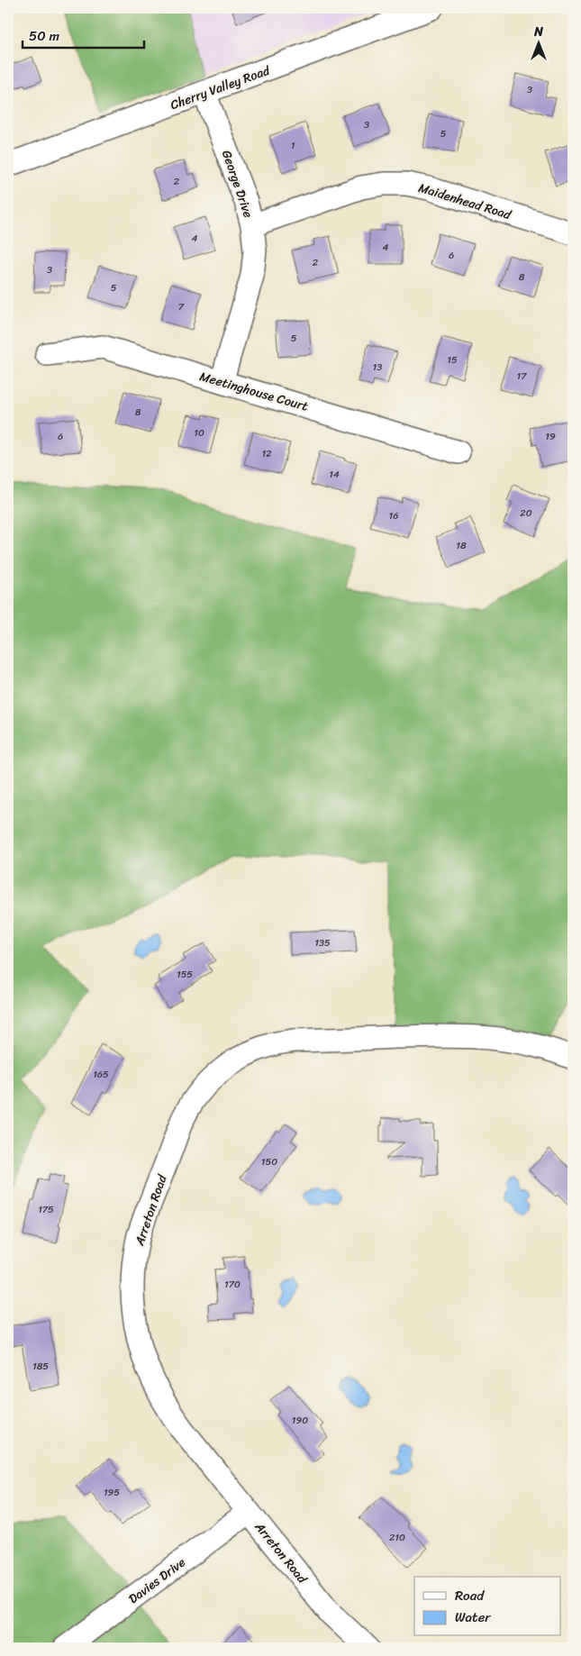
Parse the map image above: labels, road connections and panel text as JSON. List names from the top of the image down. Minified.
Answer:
{"streets":{"street":["Cherry Valley Road","George Drive","Maidenhead Road","Meetinghouse Court","Arreton Road","Davies Drive"]},"crossings":[["Cherry Valley Road","George Drive"],["George Drive","Maidenhead Road"],["George Drive","Meetinghouse Court"],["Arreton Road","Davies Drive"]],"house_numbers":["3","3","5","1","2","4","4","6","2","3","8","5","7","5","15","13","17","8","10","6","19","12","14","20","16","18","135","155","165","150","175","170","185","190","195","210"],"legend":["Road","Water"],"scale_bar":"50 m","north":"top"}
